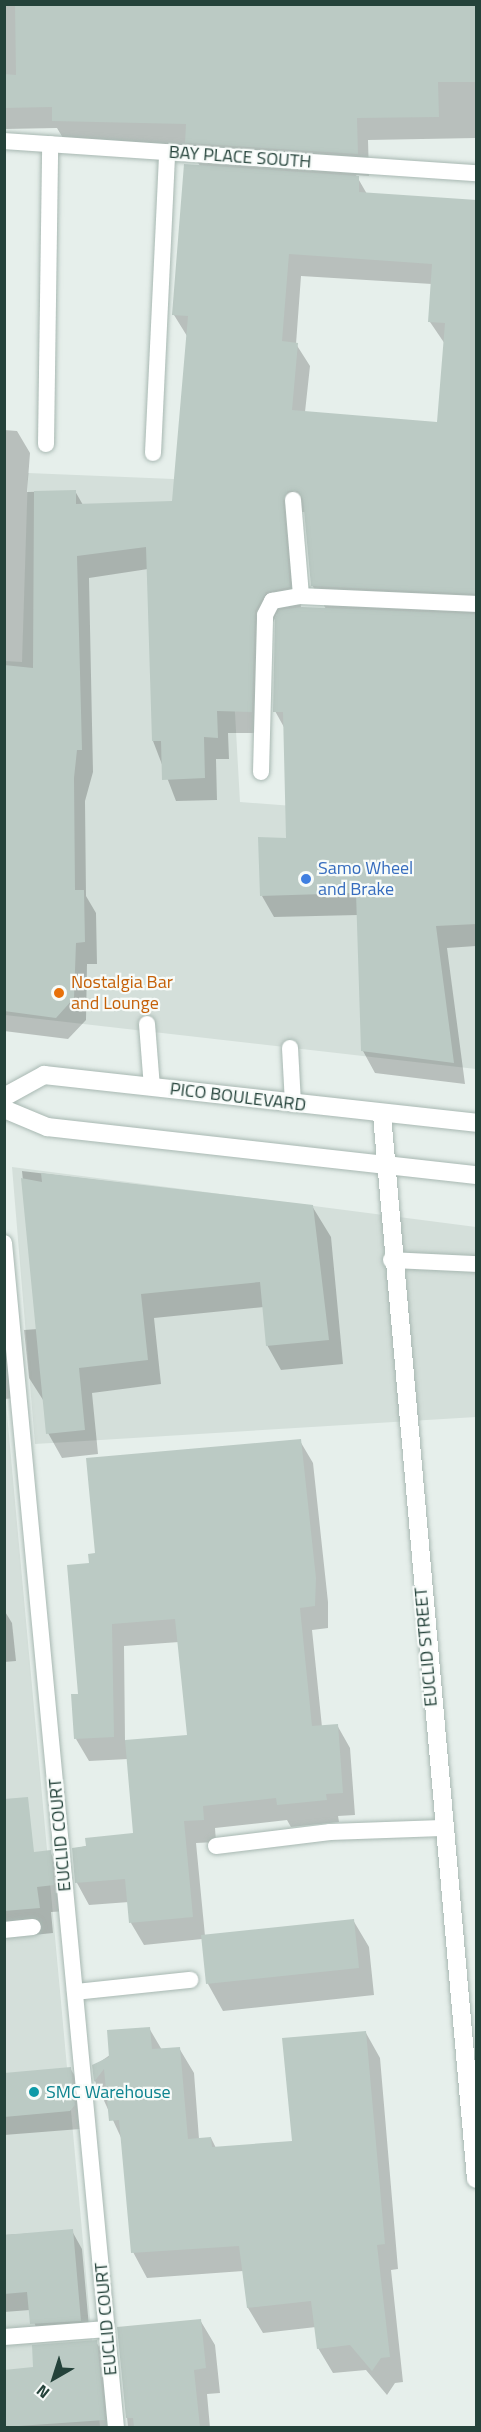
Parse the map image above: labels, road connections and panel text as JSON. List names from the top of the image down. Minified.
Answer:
{"streets":{"street":["PICO BOULEVARD","EUCLID STREET"],"lane":["BAY PLACE SOUTH","EUCLID COURT"]},"crossings":[["PICO BOULEVARD","EUCLID STREET"]],"places":["Samo Wheel and Brake","Nostalgia Bar and Lounge","SMC Warehouse"],"north":"bottom left"}
